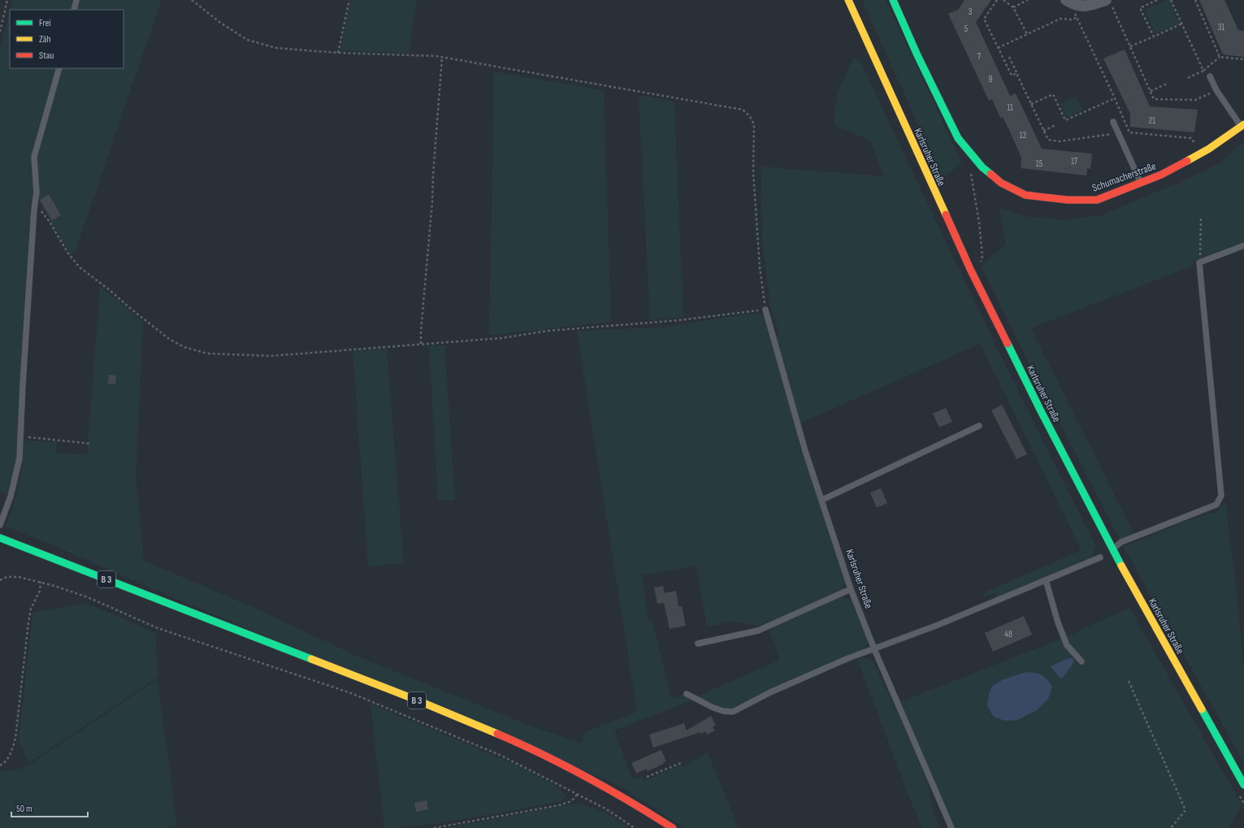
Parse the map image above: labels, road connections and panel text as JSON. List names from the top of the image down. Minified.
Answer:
{"streets":{"main road":["Karlsruher Straße","Schumacherstraße","B 3"]},"house_numbers":["3","31","5","7","9","11","21","13","17","15","48"],"legend":["Frei","Zäh","Stau"],"scale_bar":"50 m"}
